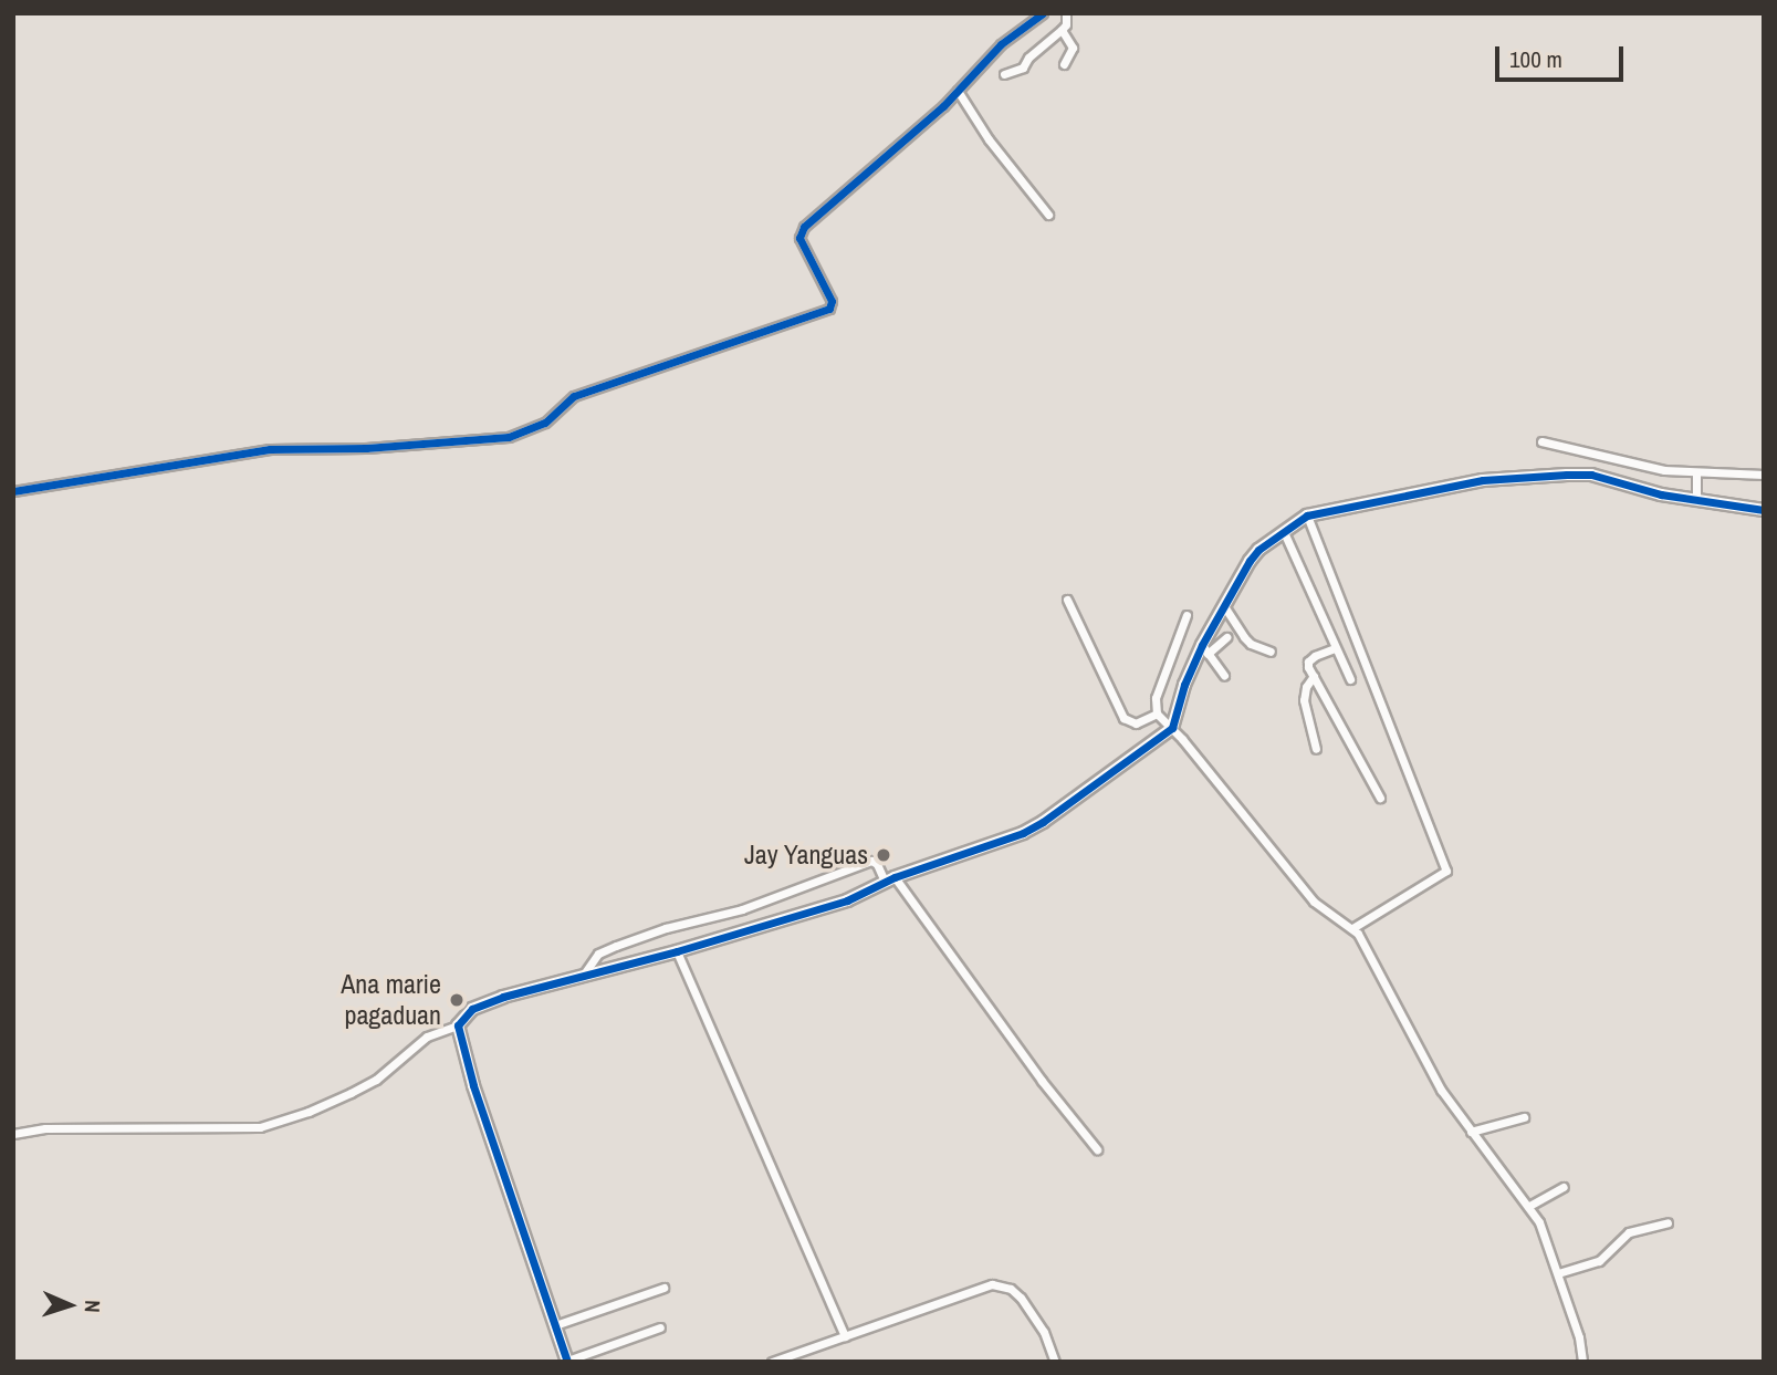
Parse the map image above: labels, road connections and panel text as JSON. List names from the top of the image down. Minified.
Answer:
{"places":["Jay Yanguas","Ana marie pagaduan"],"scale_bar":"100 m","north":"right"}
